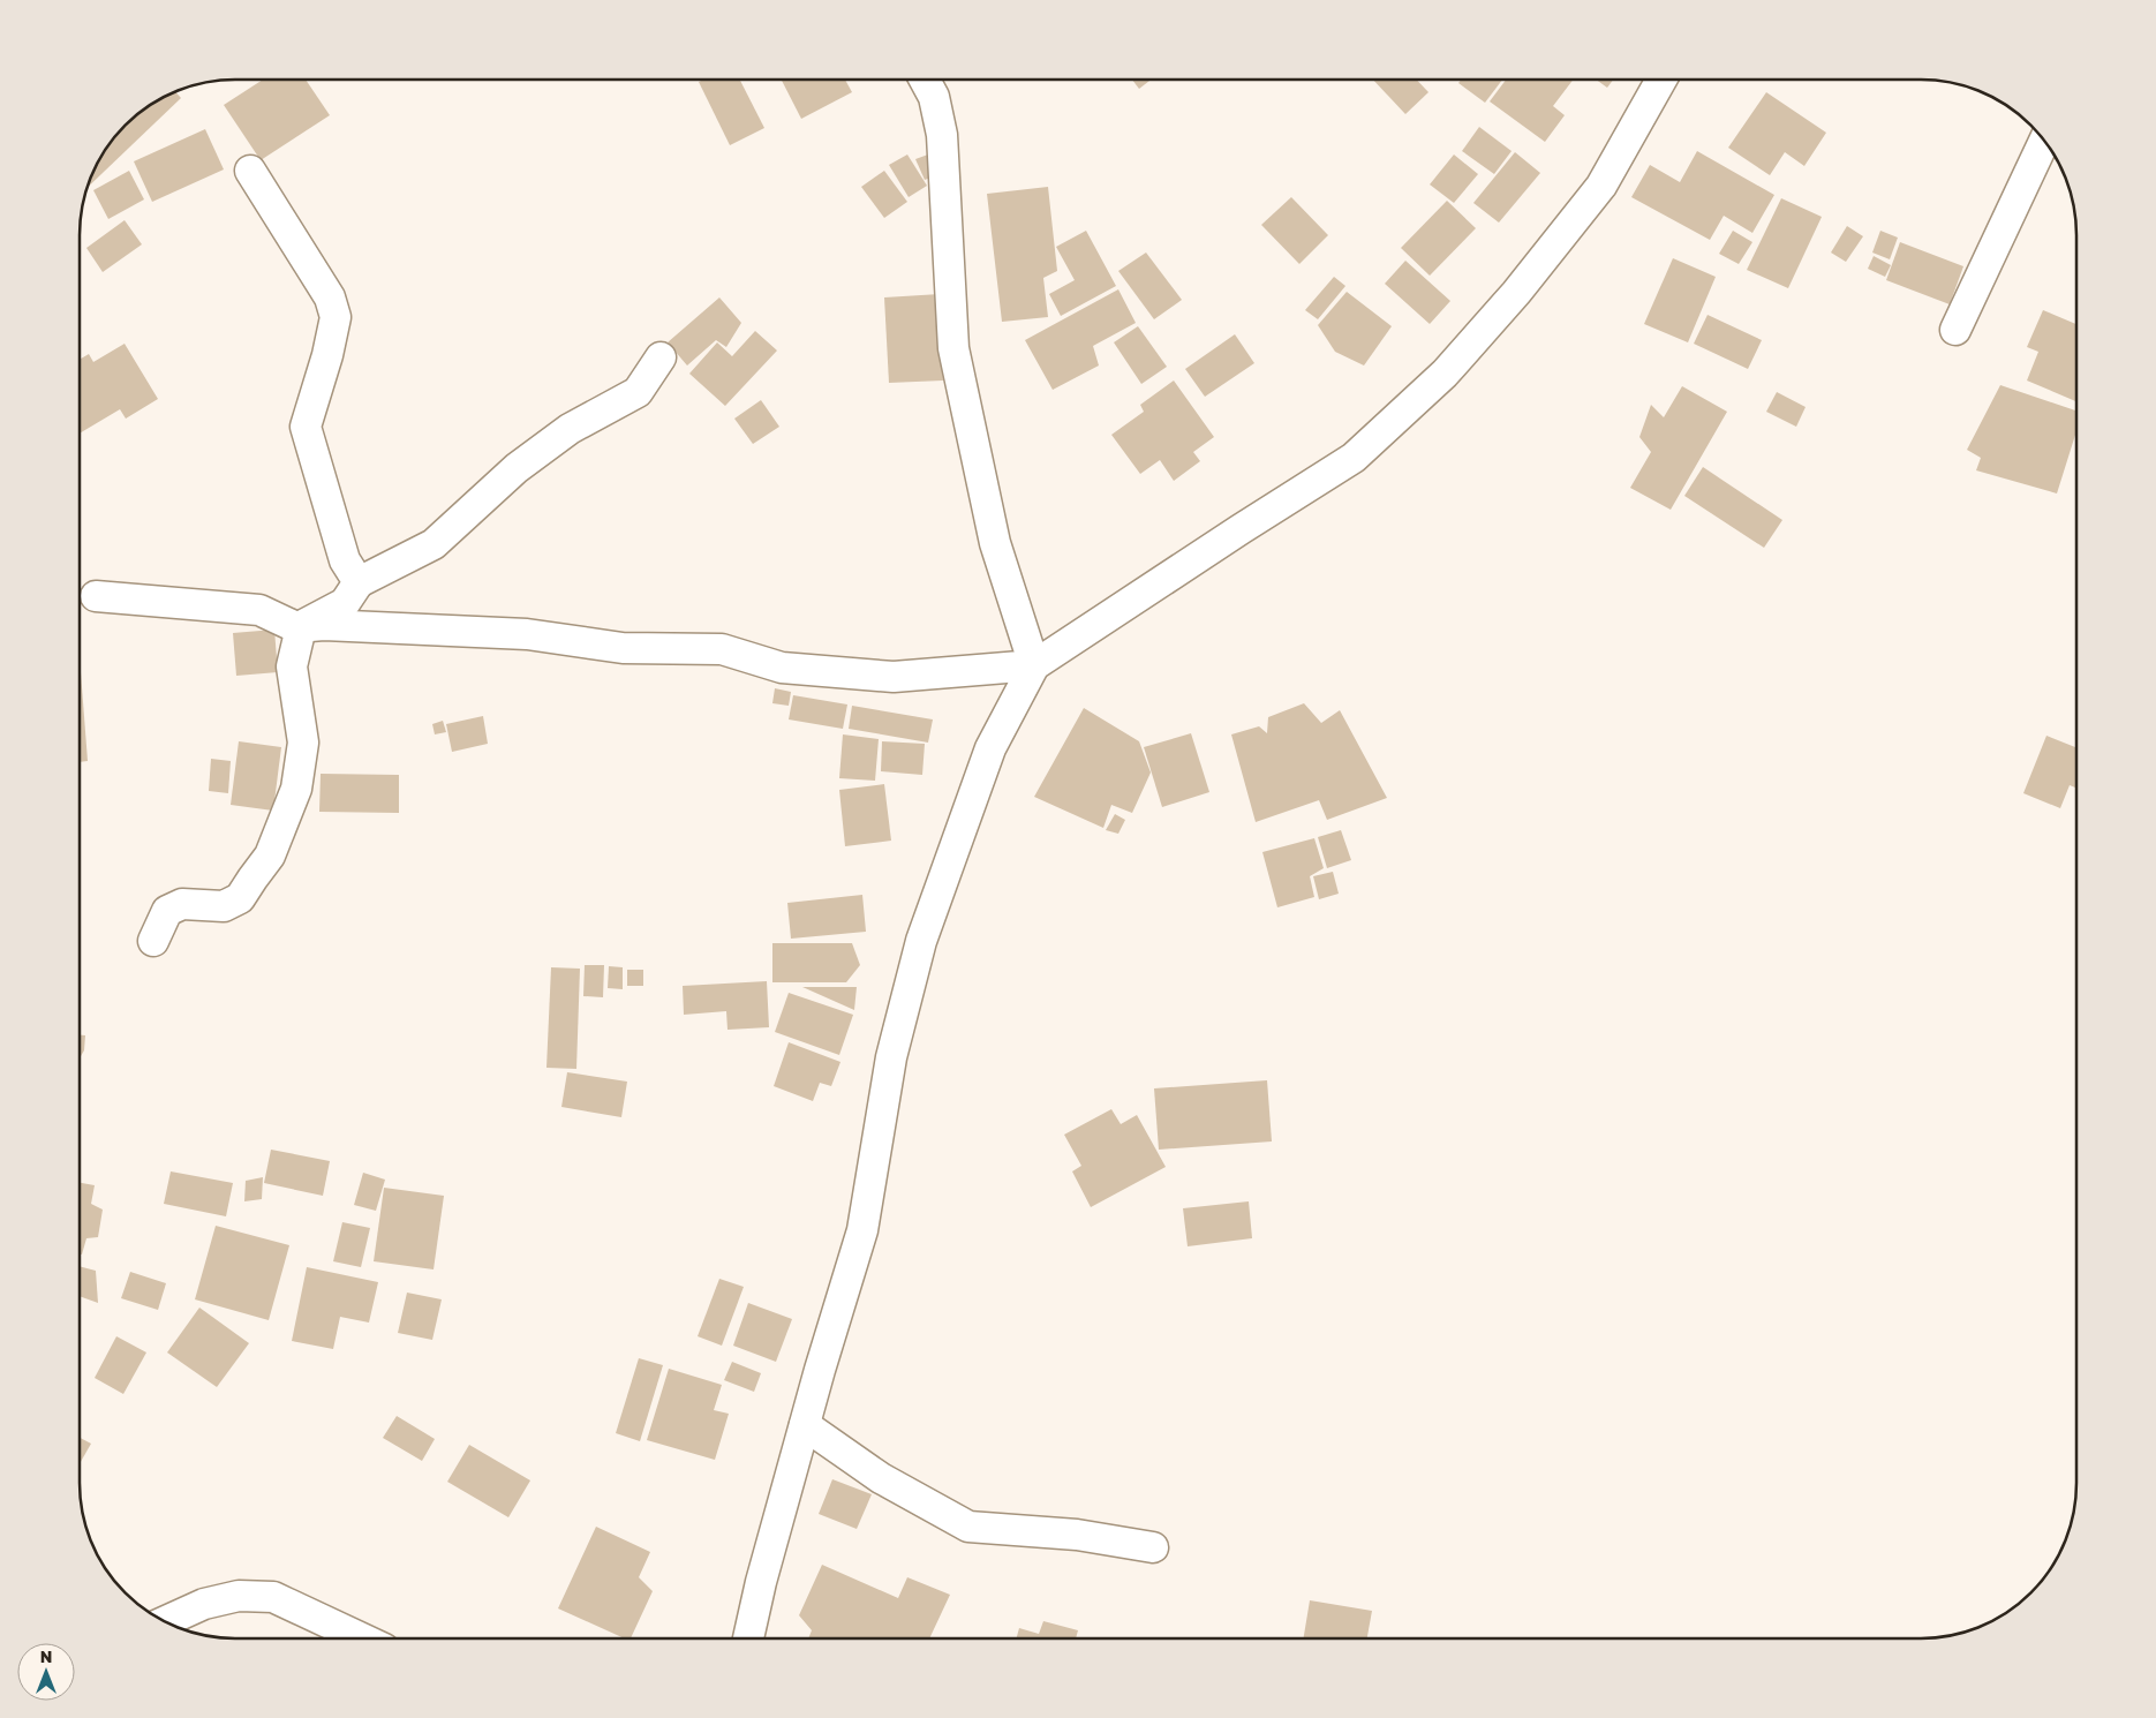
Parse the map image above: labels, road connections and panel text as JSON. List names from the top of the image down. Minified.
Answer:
{"north":"top"}
